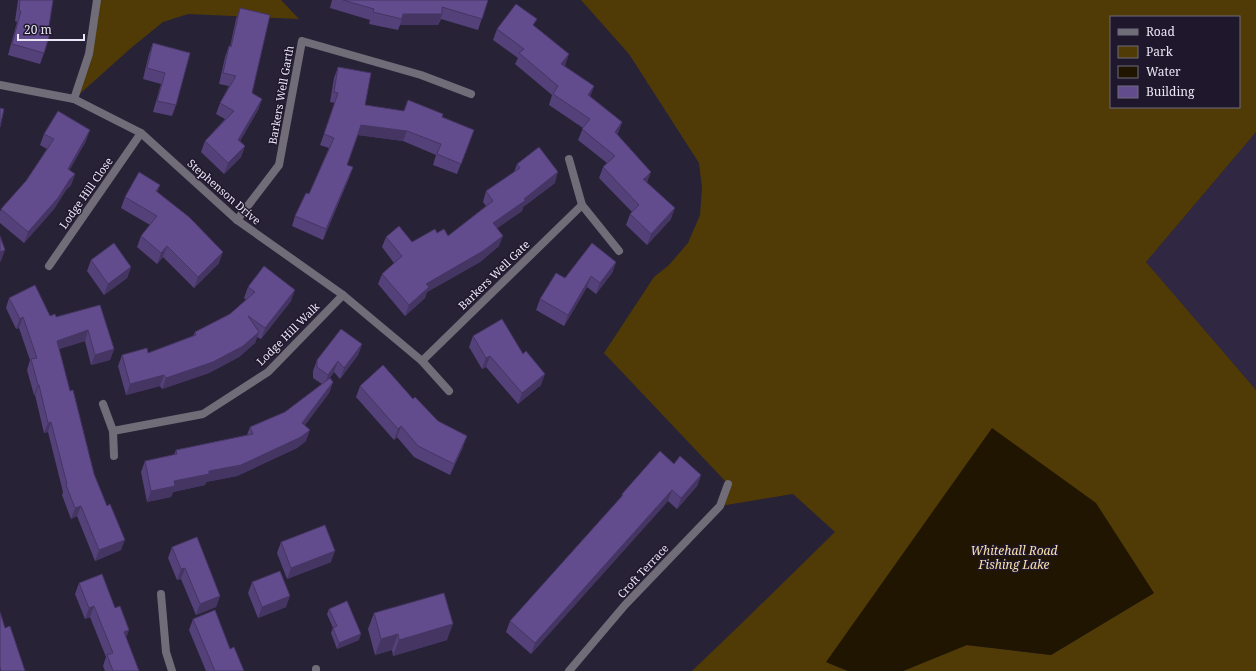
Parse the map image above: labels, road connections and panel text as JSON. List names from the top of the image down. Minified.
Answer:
{"streets":{"street":["Barkers Well Garth","Stephenson Drive","Lodge Hill Close","Barkers Well Gate","Lodge Hill Walk","Croft Terrace"]},"crossings":[["Barkers Well Garth","Stephenson Drive"],["Stephenson Drive","Lodge Hill Close"],["Stephenson Drive","Barkers Well Gate"],["Stephenson Drive","Lodge Hill Walk"]],"water":["Whitehall Road Fishing Lake"],"legend":["Road","Park","Water","Building"],"scale_bar":"20 m"}
